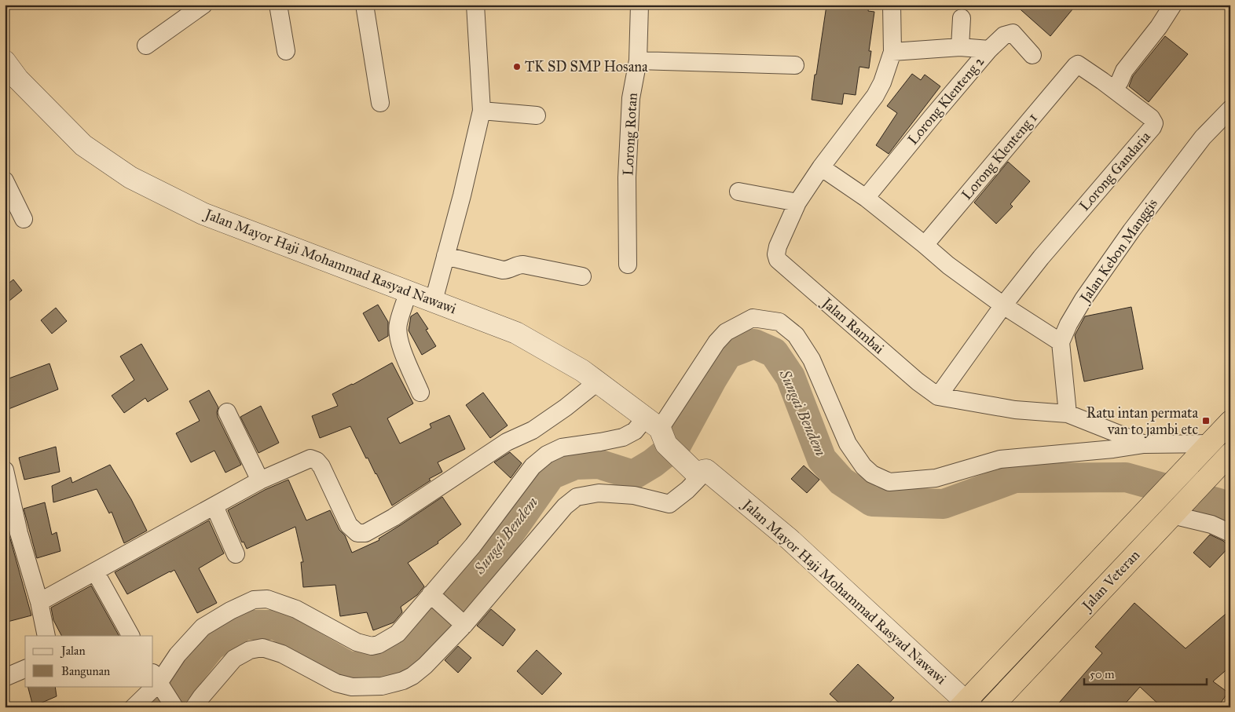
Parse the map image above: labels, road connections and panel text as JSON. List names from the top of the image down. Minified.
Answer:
{"streets":{"highway":["Jalan Veteran"],"street":["Lorong Klenteng 2","Lorong Rotan","Lorong Klenteng 1","Lorong Gandaria","Jalan Kebon Manggis","Jalan Mayor Haji Mohammad Rasyad Nawawi","Jalan Rambai"]},"crossings":[["Lorong Klenteng 1","Lorong Gandaria"],["Lorong Gandaria","Jalan Rambai"],["Jalan Kebon Manggis","Jalan Rambai"],["Jalan Mayor Haji Mohammad Rasyad Nawawi","Jalan Veteran"],["Jalan Rambai","Jalan Veteran"]],"water":["Sungai Bendem"],"places":{"other":["TK SD SMP Hosana"],"transit":["Ratu intan permata van to jambi etc"]},"legend":["Jalan","Bangunan"],"scale_bar":"50 m"}
